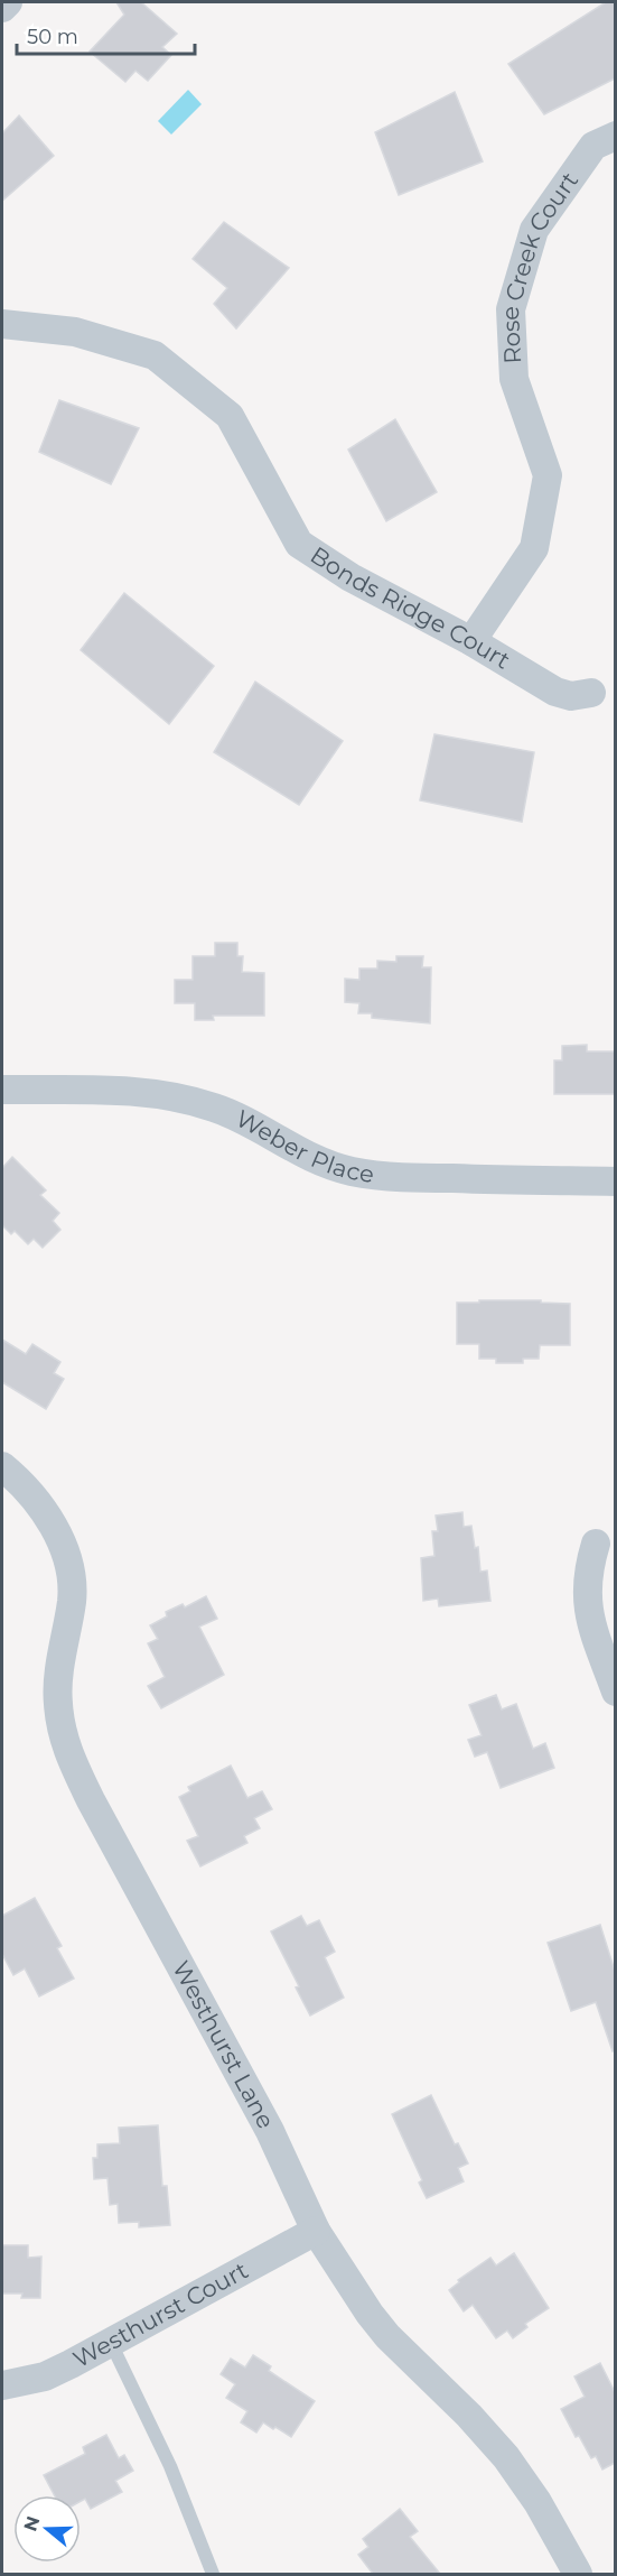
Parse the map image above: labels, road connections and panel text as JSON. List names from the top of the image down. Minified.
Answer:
{"streets":{"street":["Rose Creek Court","Bonds Ridge Court","Weber Place","Westhurst Lane","Westhurst Court"]},"crossings":[["Rose Creek Court","Bonds Ridge Court"],["Westhurst Lane","Westhurst Court"]],"scale_bar":"50 m","north":"left"}
